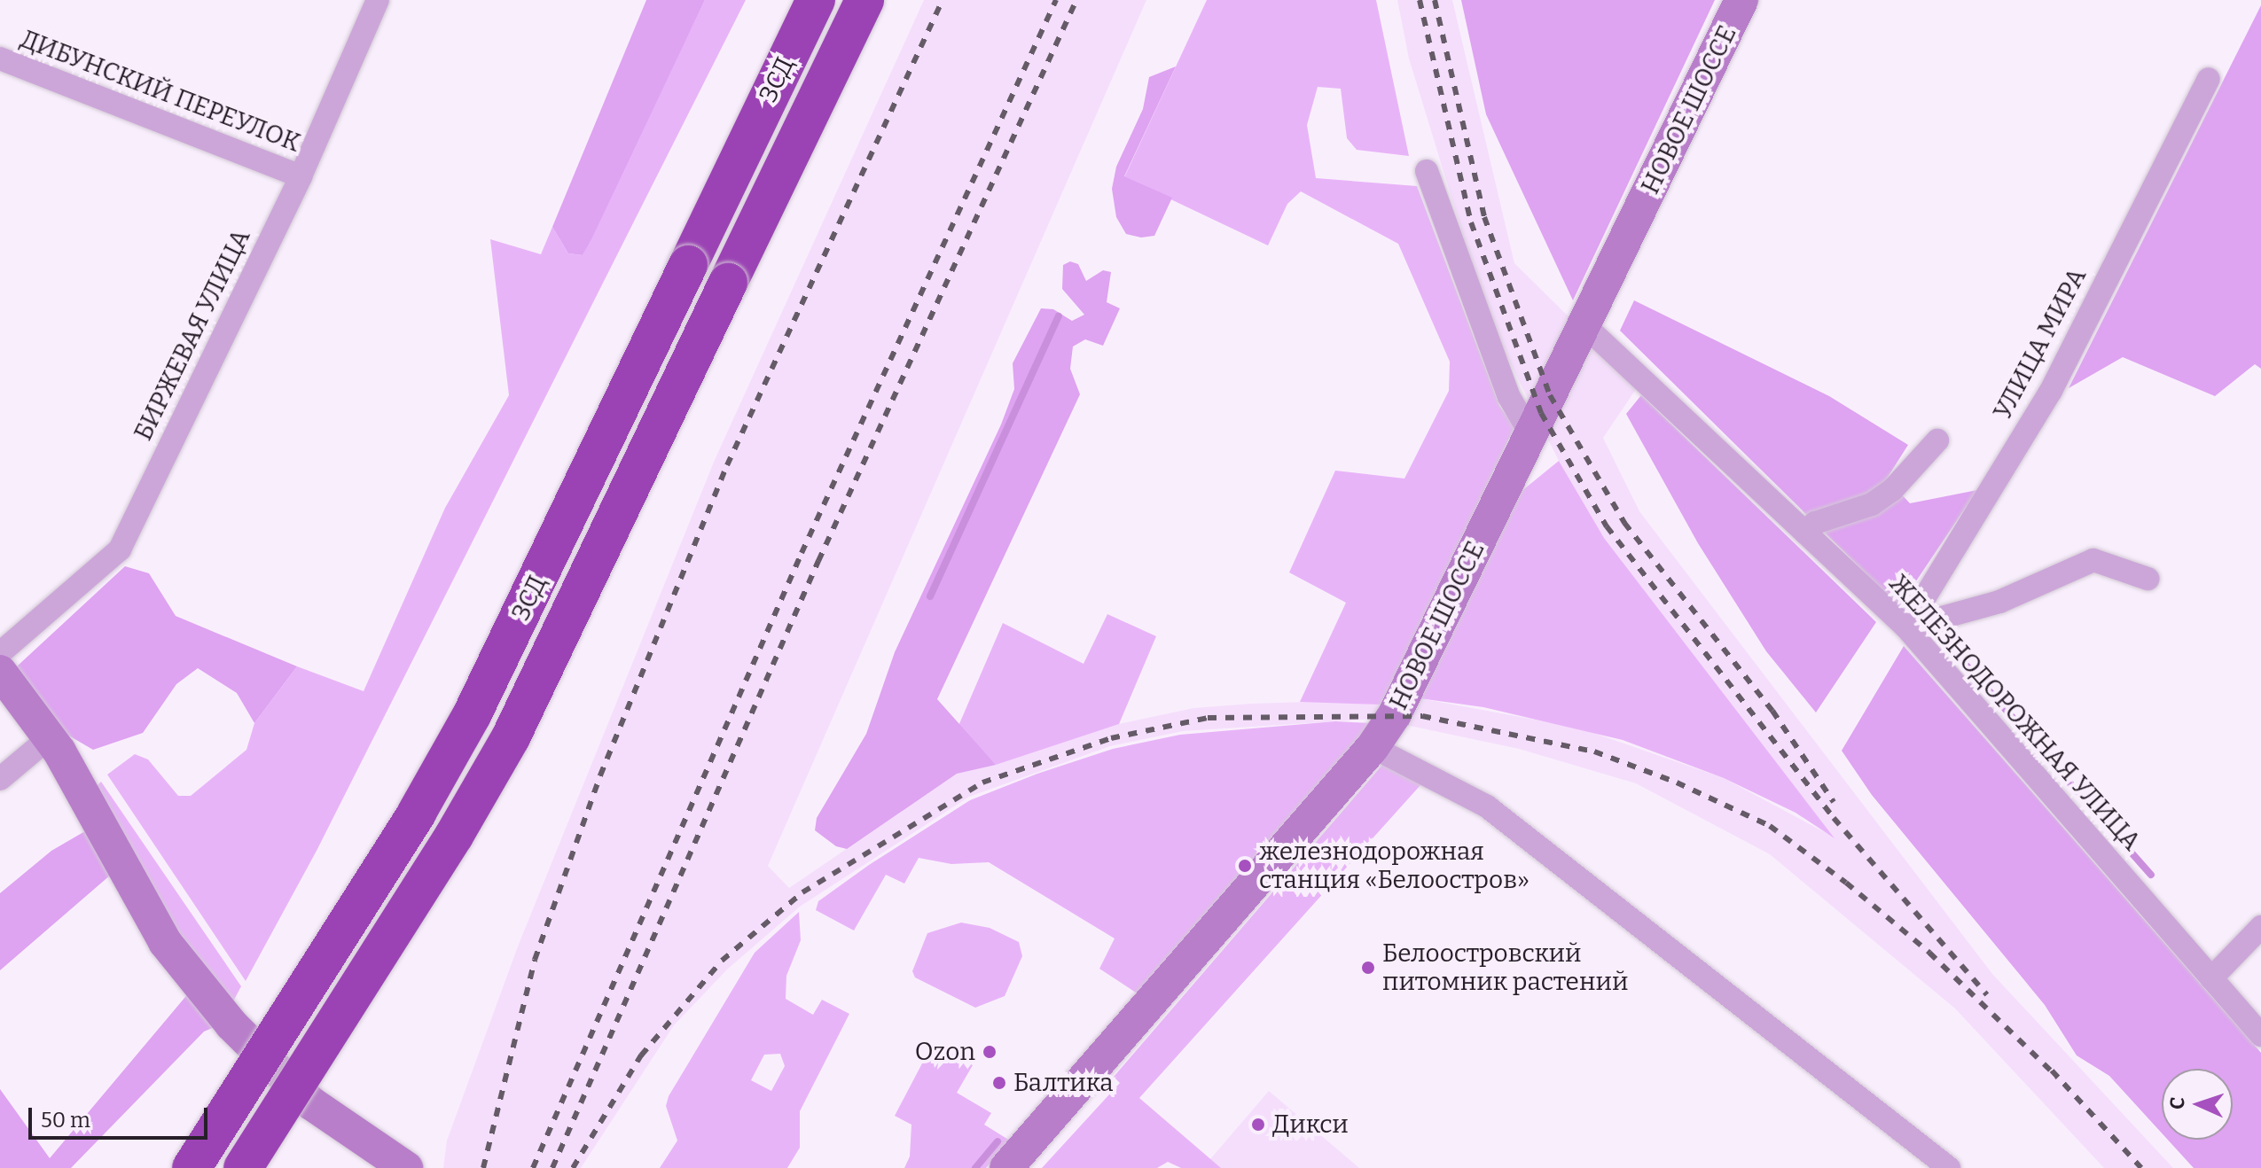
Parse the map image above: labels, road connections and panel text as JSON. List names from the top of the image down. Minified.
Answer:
{"streets":{"highway":["ЗСД"],"main road":["НОВОЕ ШОССЕ"],"street":["ДИБУНСКИЙ ПЕРЕУЛОК","БИРЖЕВАЯ УЛИЦА","УЛИЦА МИРА","ЖЕЛЕЗНОДОРОЖНАЯ УЛИЦА"]},"crossings":[["ДИБУНСКИЙ ПЕРЕУЛОК","БИРЖЕВАЯ УЛИЦА"],["НОВОЕ ШОССЕ","ЖЕЛЕЗНОДОРОЖНАЯ УЛИЦА"],["УЛИЦА МИРА","ЖЕЛЕЗНОДОРОЖНАЯ УЛИЦА"]],"places":["железнодорожная станция «Белоостров»","Белоостровский питомник растений","Ozon","Балтика","Дикси"],"scale_bar":"50 m","north":"left"}
